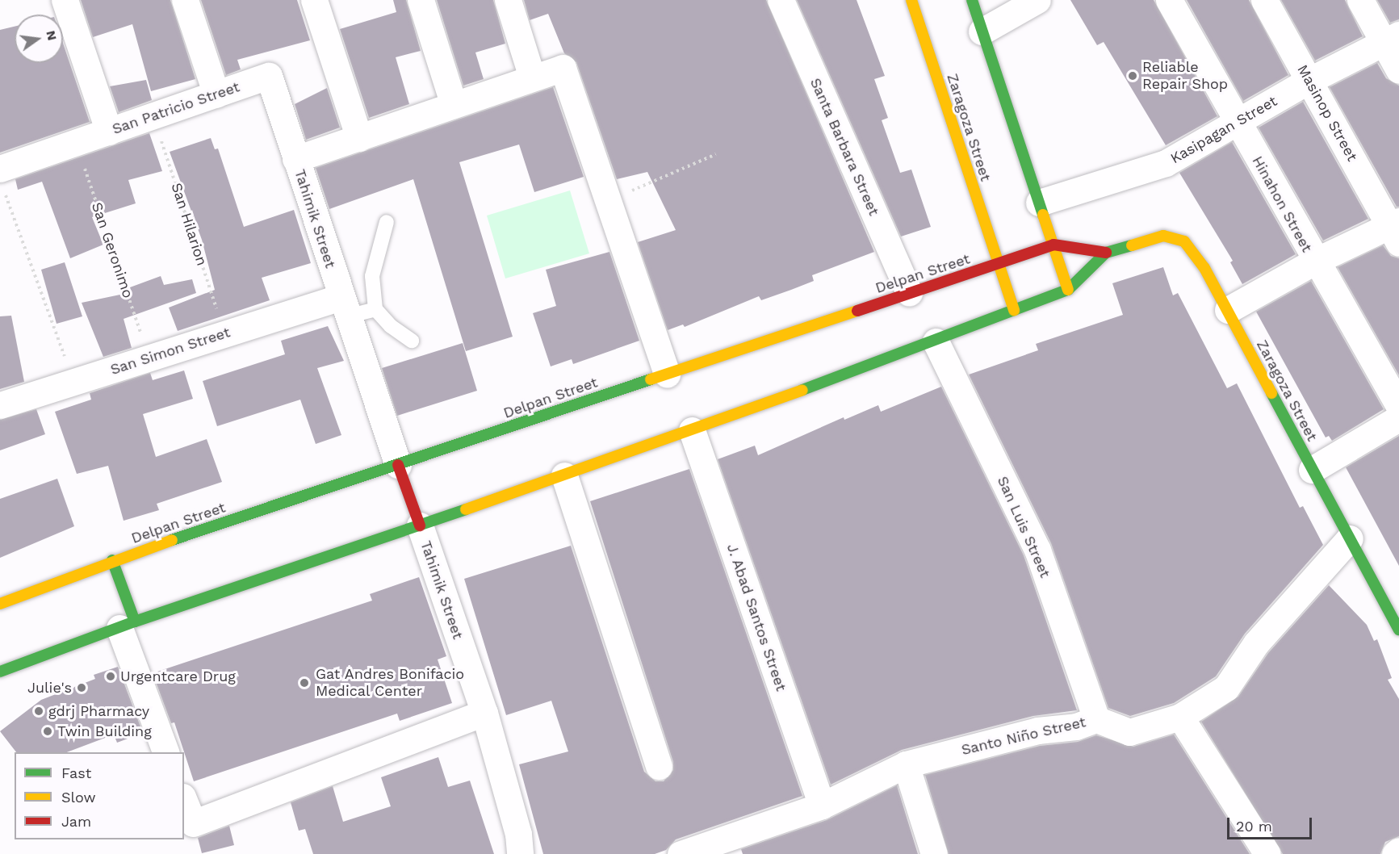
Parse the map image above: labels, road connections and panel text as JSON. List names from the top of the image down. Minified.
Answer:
{"streets":{"street":["San Patricio Street","Masinop Street","Zaragoza Street","Kasipagan Street","Santa Barbara Street","Hinahon Street","Tahimik Street","Delpan Street","San Simon Street","San Luis Street","J. Abad Santos Street","Santo Niño Street"],"path":["San Hilarion","San Geronimo"]},"crossings":[["San Patricio Street","Tahimik Street"],["San Patricio Street","San Hilarion"],["San Patricio Street","San Geronimo"],["Masinop Street","Zaragoza Street"],["Masinop Street","Kasipagan Street"],["Masinop Street","Hinahon Street"],["Zaragoza Street","Delpan Street"],["Zaragoza Street","Santo Niño Street"],["Kasipagan Street","Hinahon Street"],["Santa Barbara Street","Delpan Street"],["Tahimik Street","Delpan Street"],["Tahimik Street","San Simon Street"],["San Hilarion","San Simon Street"],["San Geronimo","San Simon Street"],["San Luis Street","Santo Niño Street"],["J. Abad Santos Street","Santo Niño Street"]],"places":["Reliable Repair Shop","Urgentcare Drug","Gat Andres Bonifacio Medical Center","Julie's","gdrj Pharmacy","Twin Building"],"legend":["Fast","Slow","Jam"],"scale_bar":"20 m","north":"right"}
